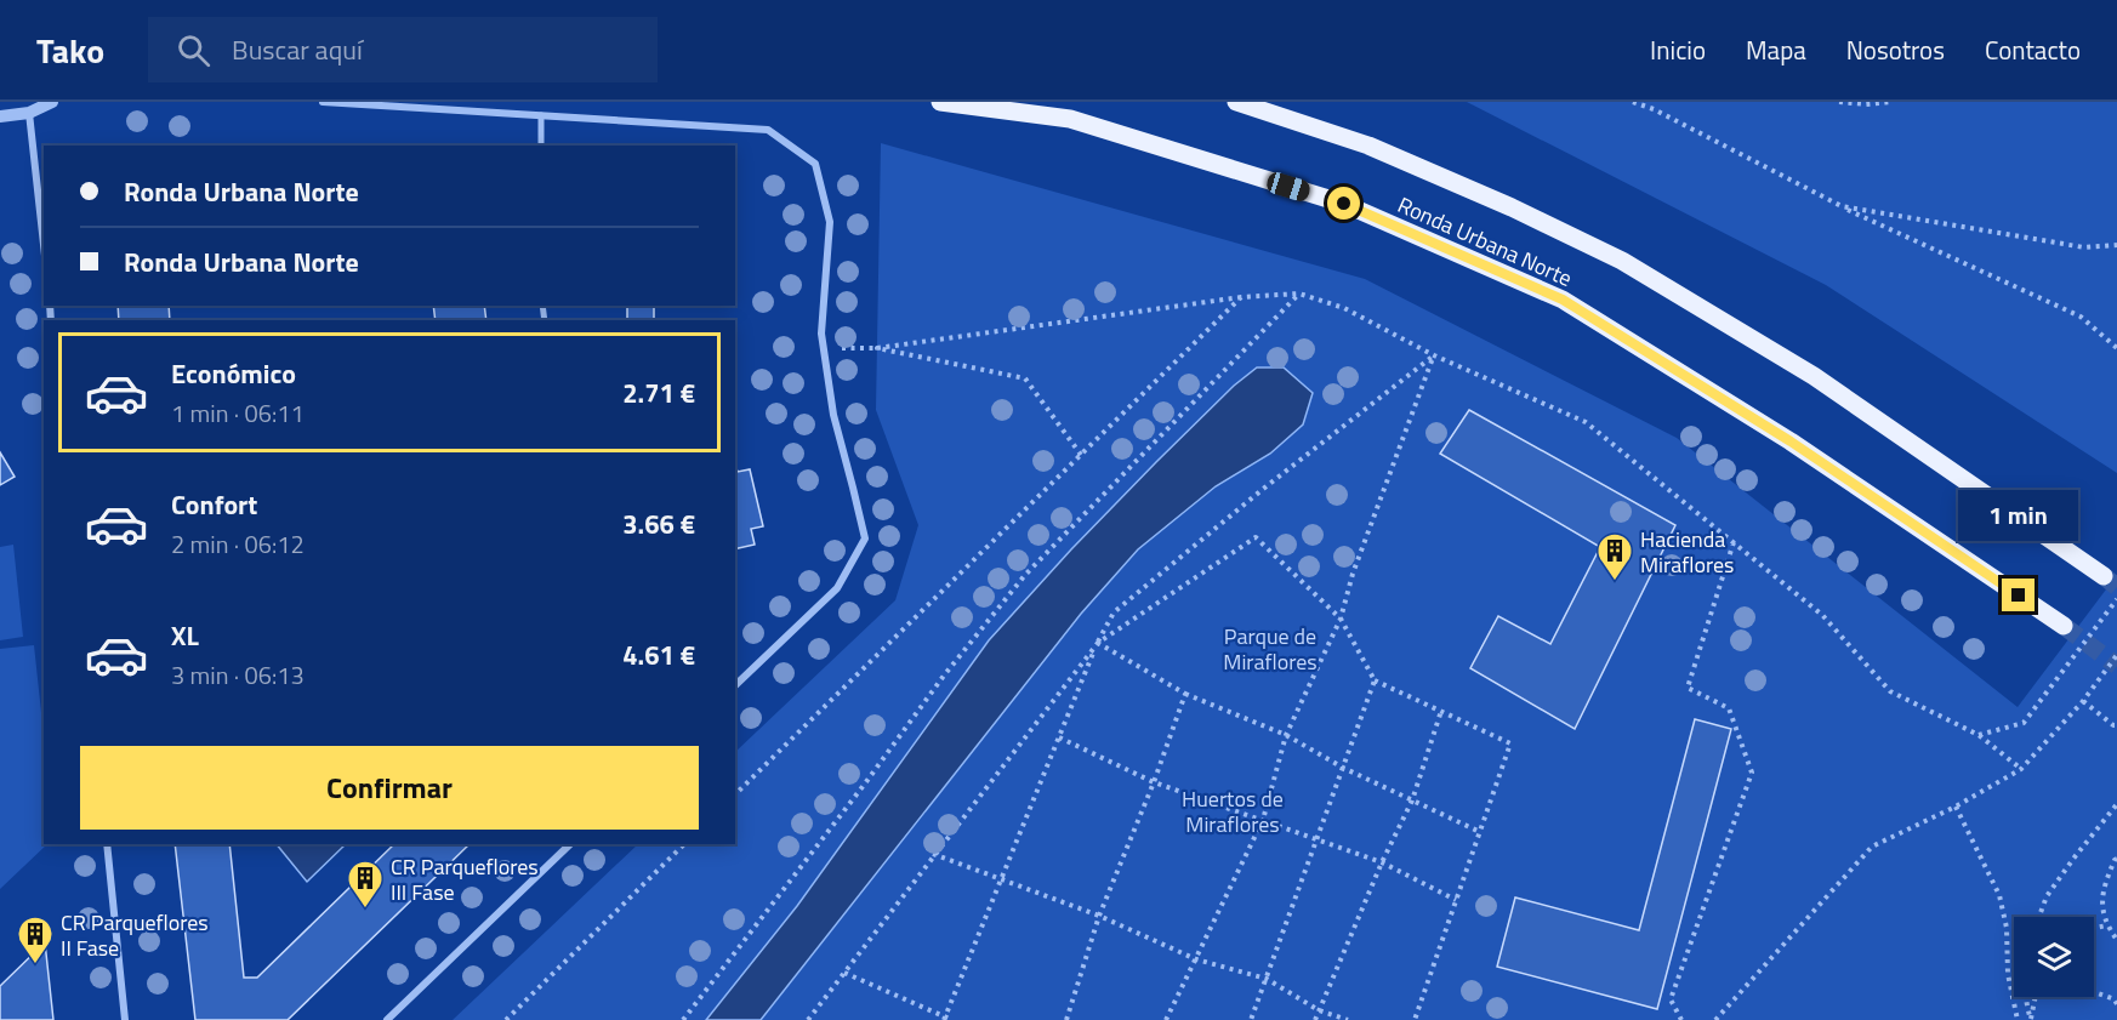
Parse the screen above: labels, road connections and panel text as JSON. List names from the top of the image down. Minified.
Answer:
{"streets":{"main road":["Ronda Urbana Norte"]},"parks":["Parque de Miraflores","Huertos de Miraflores"],"places":{"building":["Hacienda Miraflores","CR Parqueflores III Fase","CR Parqueflores II Fase"]},"page":{"header":"Tako","search":"Buscar aquí","nav":["Inicio","Mapa","Nosotros","Contacto"],"banner":["Ronda Urbana Norte","Ronda Urbana Norte"],"list":[{"name":"Económico","note":"1 min · 06:11","value":"2.71 €"},{"name":"Confort","note":"2 min · 06:12","value":"3.66 €"},{"name":"XL","note":"3 min · 06:13","value":"4.61 €"}],"bubble":"1 min","buttons":"Confirmar"}}
